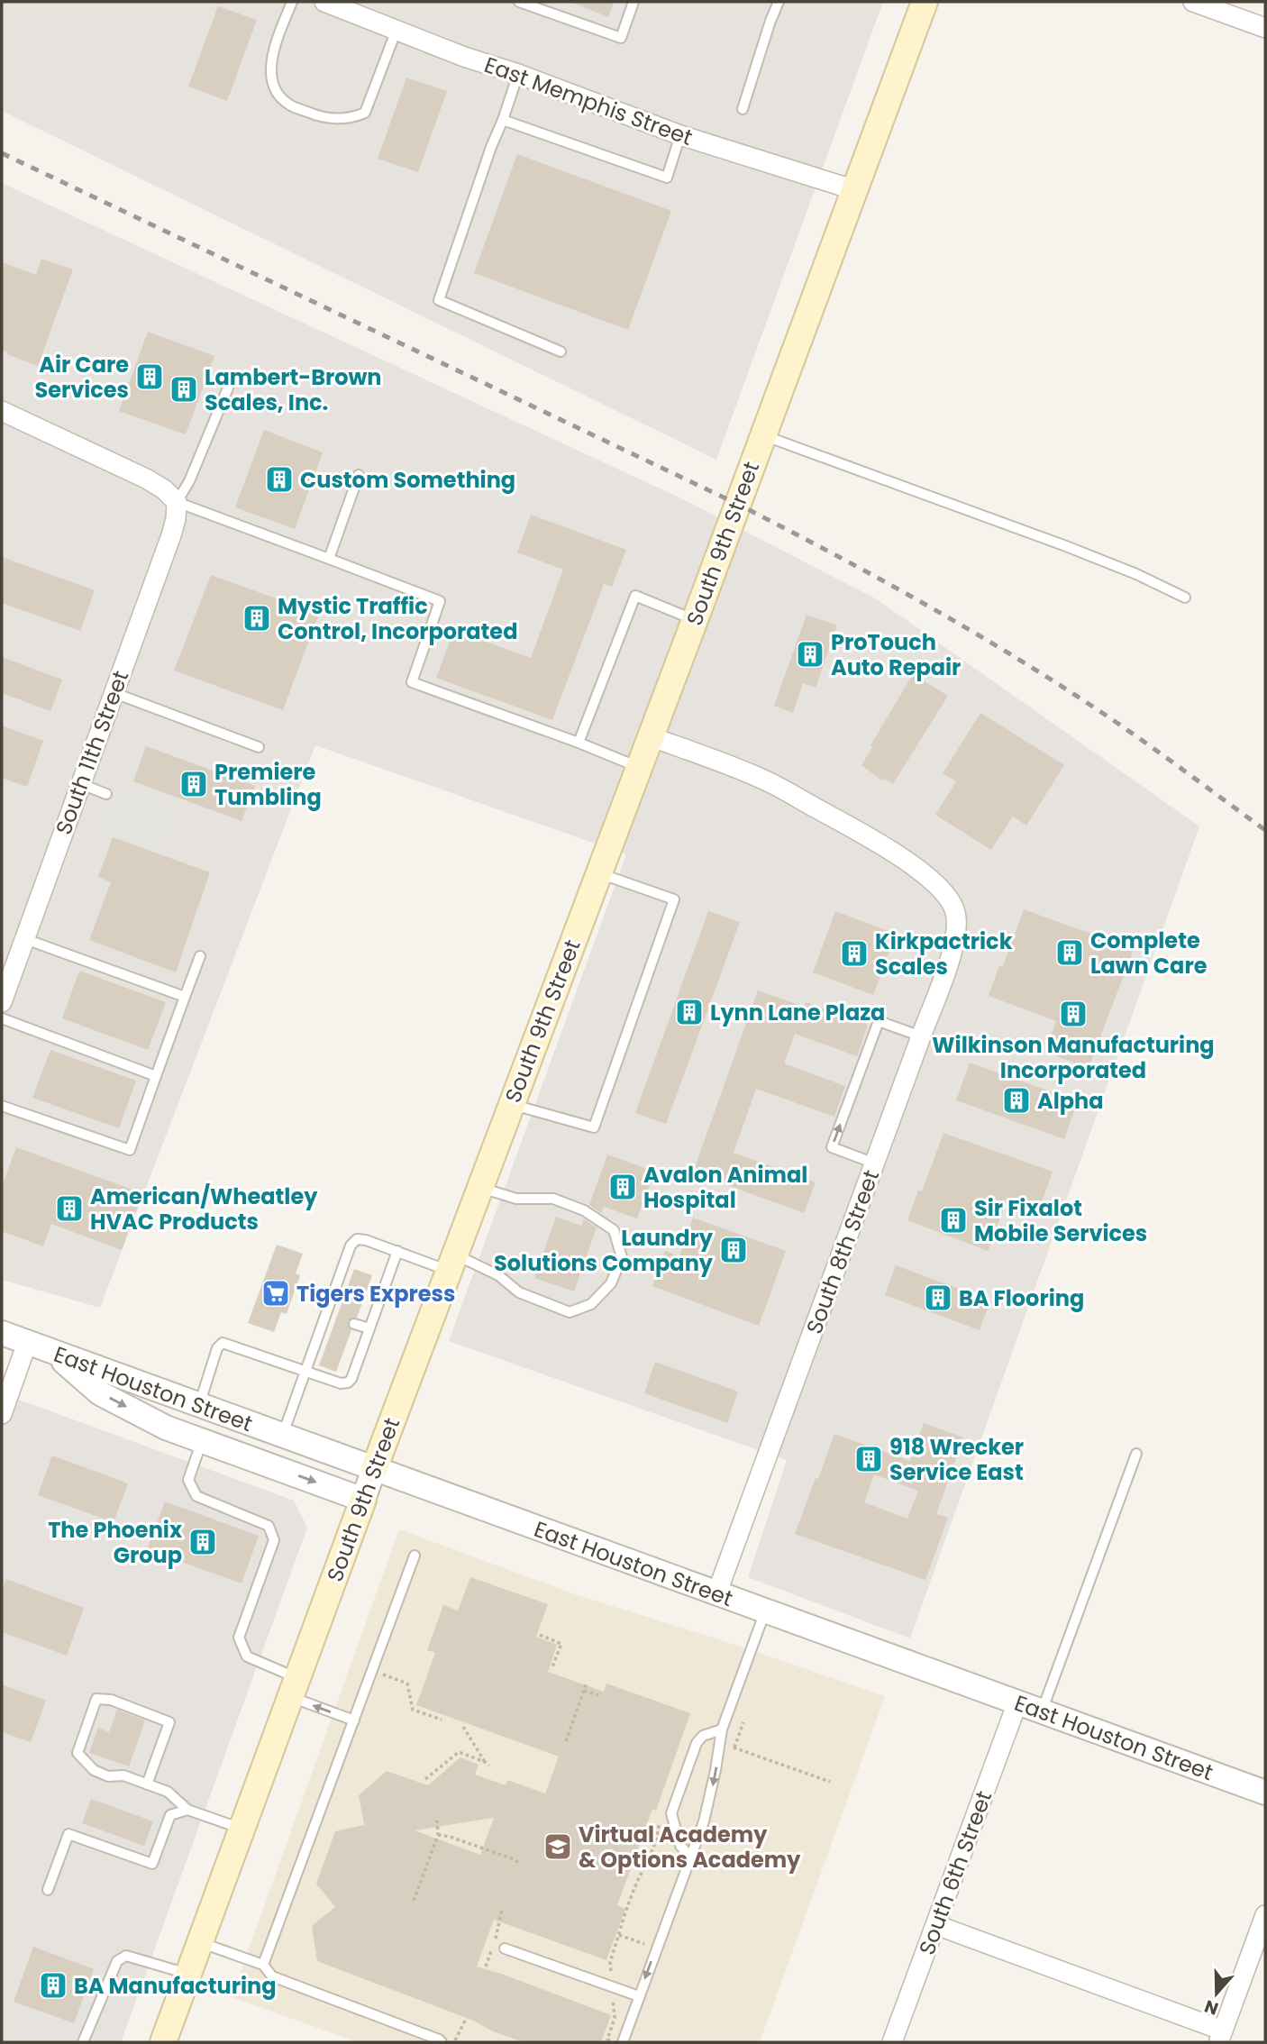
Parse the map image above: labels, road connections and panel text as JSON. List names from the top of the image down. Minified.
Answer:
{"streets":{"main road":["South 9th Street"],"street":["East Memphis Street","South 11th Street","South 8th Street","East Houston Street","South 6th Street"]},"crossings":[["East Memphis Street","South 9th Street"],["South 9th Street","South 8th Street"],["South 9th Street","East Houston Street"],["South 8th Street","East Houston Street"],["East Houston Street","South 6th Street"]],"places":{"building":["Air Care Services","Lambert-Brown Scales, Inc.","Custom Something","Mystic Traffic Control, Incorporated","ProTouch Auto Repair","Premiere Tumbling","Complete Lawn Care","Kirkpactrick Scales","Lynn Lane Plaza","Wilkinson Manufacturing Incorporated","Alpha","Avalon Animal Hospital","American/Wheatley HVAC Products","Sir Fixalot Mobile Services","Laundry Solutions Company","BA Flooring","918 Wrecker Service East","The Phoenix Group","BA Manufacturing"],"supermarket":["Tigers Express"],"school or university":["Virtual Academy & Options Academy"]},"north":"bottom"}
